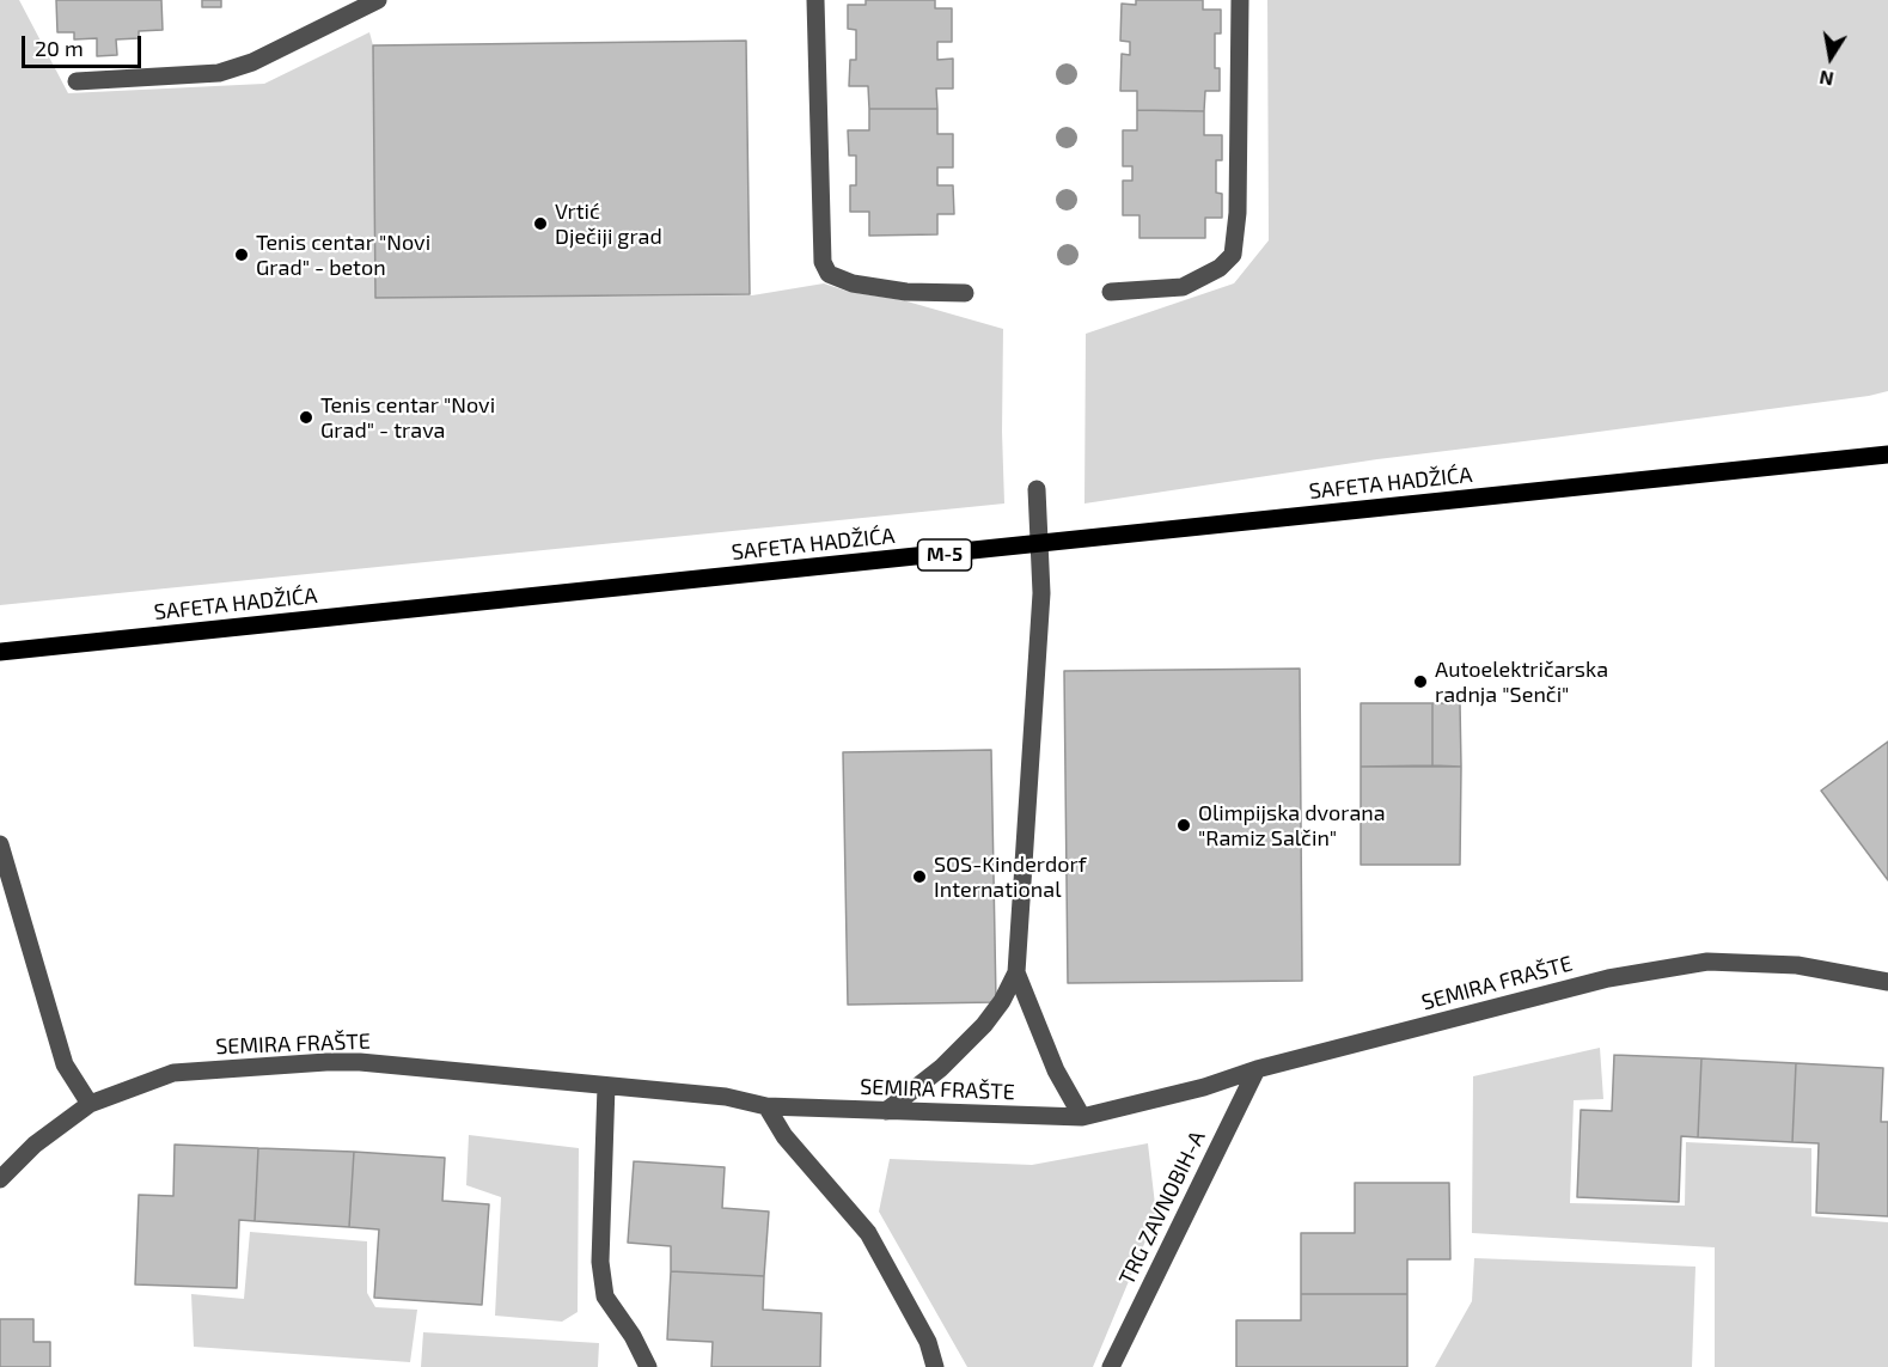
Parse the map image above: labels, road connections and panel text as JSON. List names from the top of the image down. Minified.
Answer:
{"streets":{"main road":["SAFETA HADŽIĆA","M-5"],"street":["SEMIRA FRAŠTE","TRG ZAVNOBIH-A"]},"crossings":[["SEMIRA FRAŠTE","TRG ZAVNOBIH-A"]],"places":["Vrtić Dječiji grad","Tenis centar \"Novi Grad\" - beton","Tenis centar \"Novi Grad\" - trava","Autoelektričarska radnja \"Senči\"","Olimpijska dvorana \"Ramiz Salčin\"","SOS-Kinderdorf International"],"scale_bar":"20 m","north":"bottom"}
